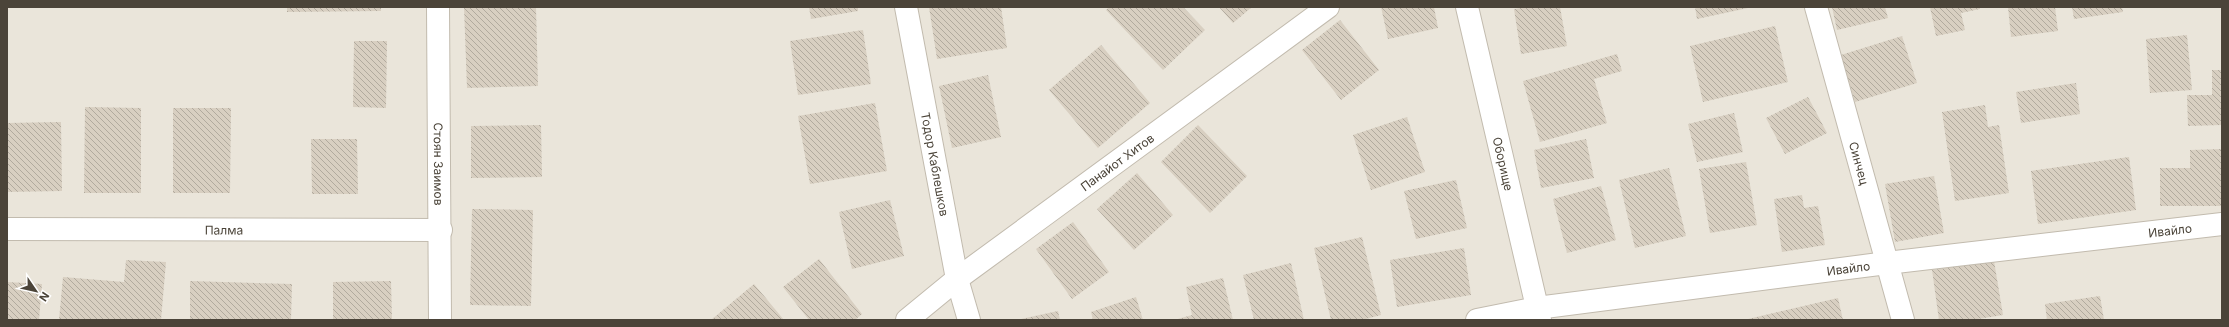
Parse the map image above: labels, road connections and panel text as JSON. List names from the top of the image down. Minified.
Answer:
{"streets":{"street":["Панайот Хитов","Стоян Заимов","Тодор Каблешков","Оборище","Синчец","Палма","Ивайло"]},"crossings":[["Панайот Хитов","Тодор Каблешков"],["Стоян Заимов","Палма"],["Оборище","Ивайло"],["Синчец","Ивайло"]],"north":"bottom right"}
